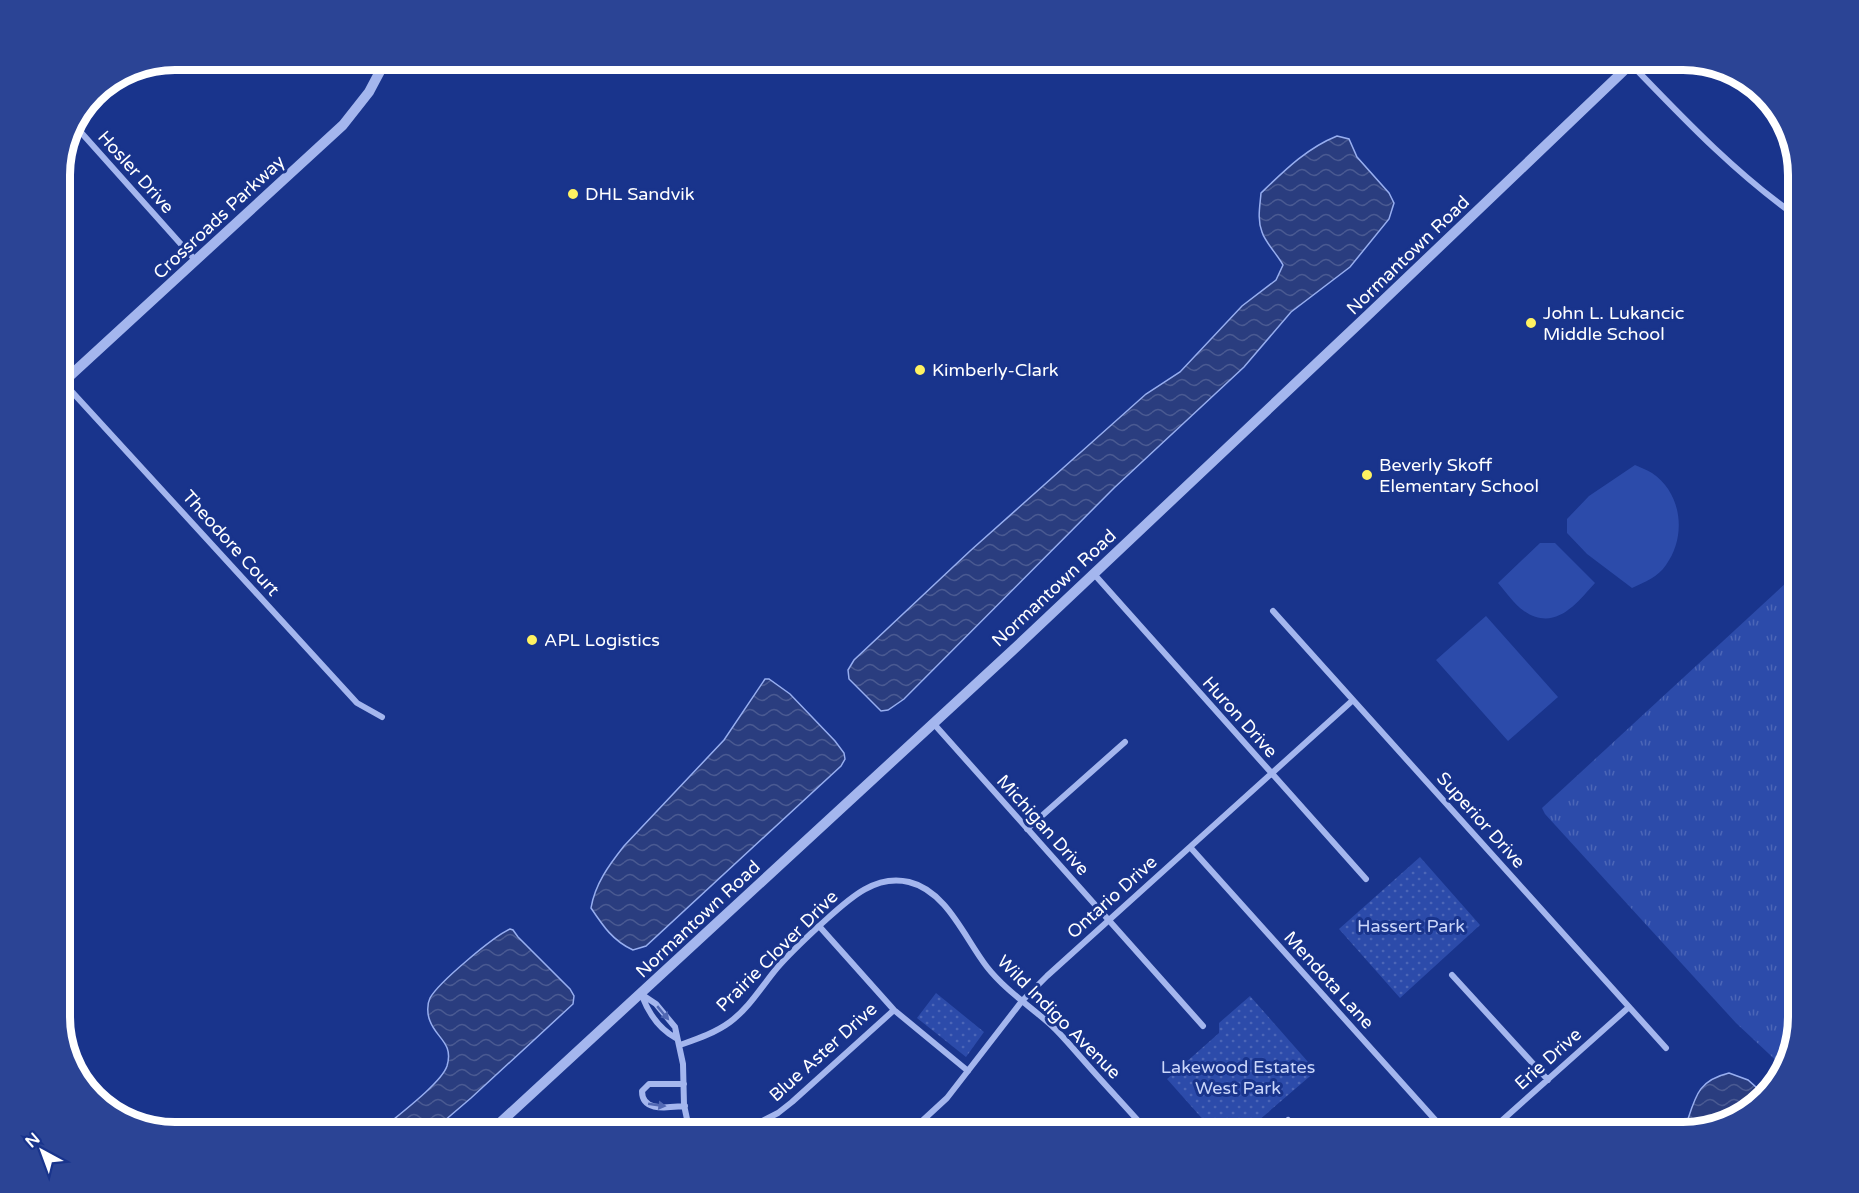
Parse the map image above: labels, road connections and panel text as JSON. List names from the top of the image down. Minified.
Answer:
{"streets":{"street":["Hosler Drive","Crossroads Parkway","Normantown Road","Theodore Court","Huron Drive","Superior Drive","Michigan Drive","Ontario Drive","Prairie Clover Drive","Mendota Lane","Wild Indigo Avenue","Blue Aster Drive","Erie Drive"]},"crossings":[["Hosler Drive","Crossroads Parkway"],["Normantown Road","Huron Drive"],["Normantown Road","Michigan Drive"],["Huron Drive","Ontario Drive"],["Superior Drive","Ontario Drive"],["Superior Drive","Erie Drive"],["Michigan Drive","Ontario Drive"],["Ontario Drive","Mendota Lane"],["Ontario Drive","Wild Indigo Avenue"],["Prairie Clover Drive","Wild Indigo Avenue"]],"parks":["Hassert Park","Lakewood Estates West Park"],"places":["DHL Sandvik","John L. Lukancic Middle School","Kimberly-Clark","Beverly Skoff Elementary School","APL Logistics"],"north":"top left"}
